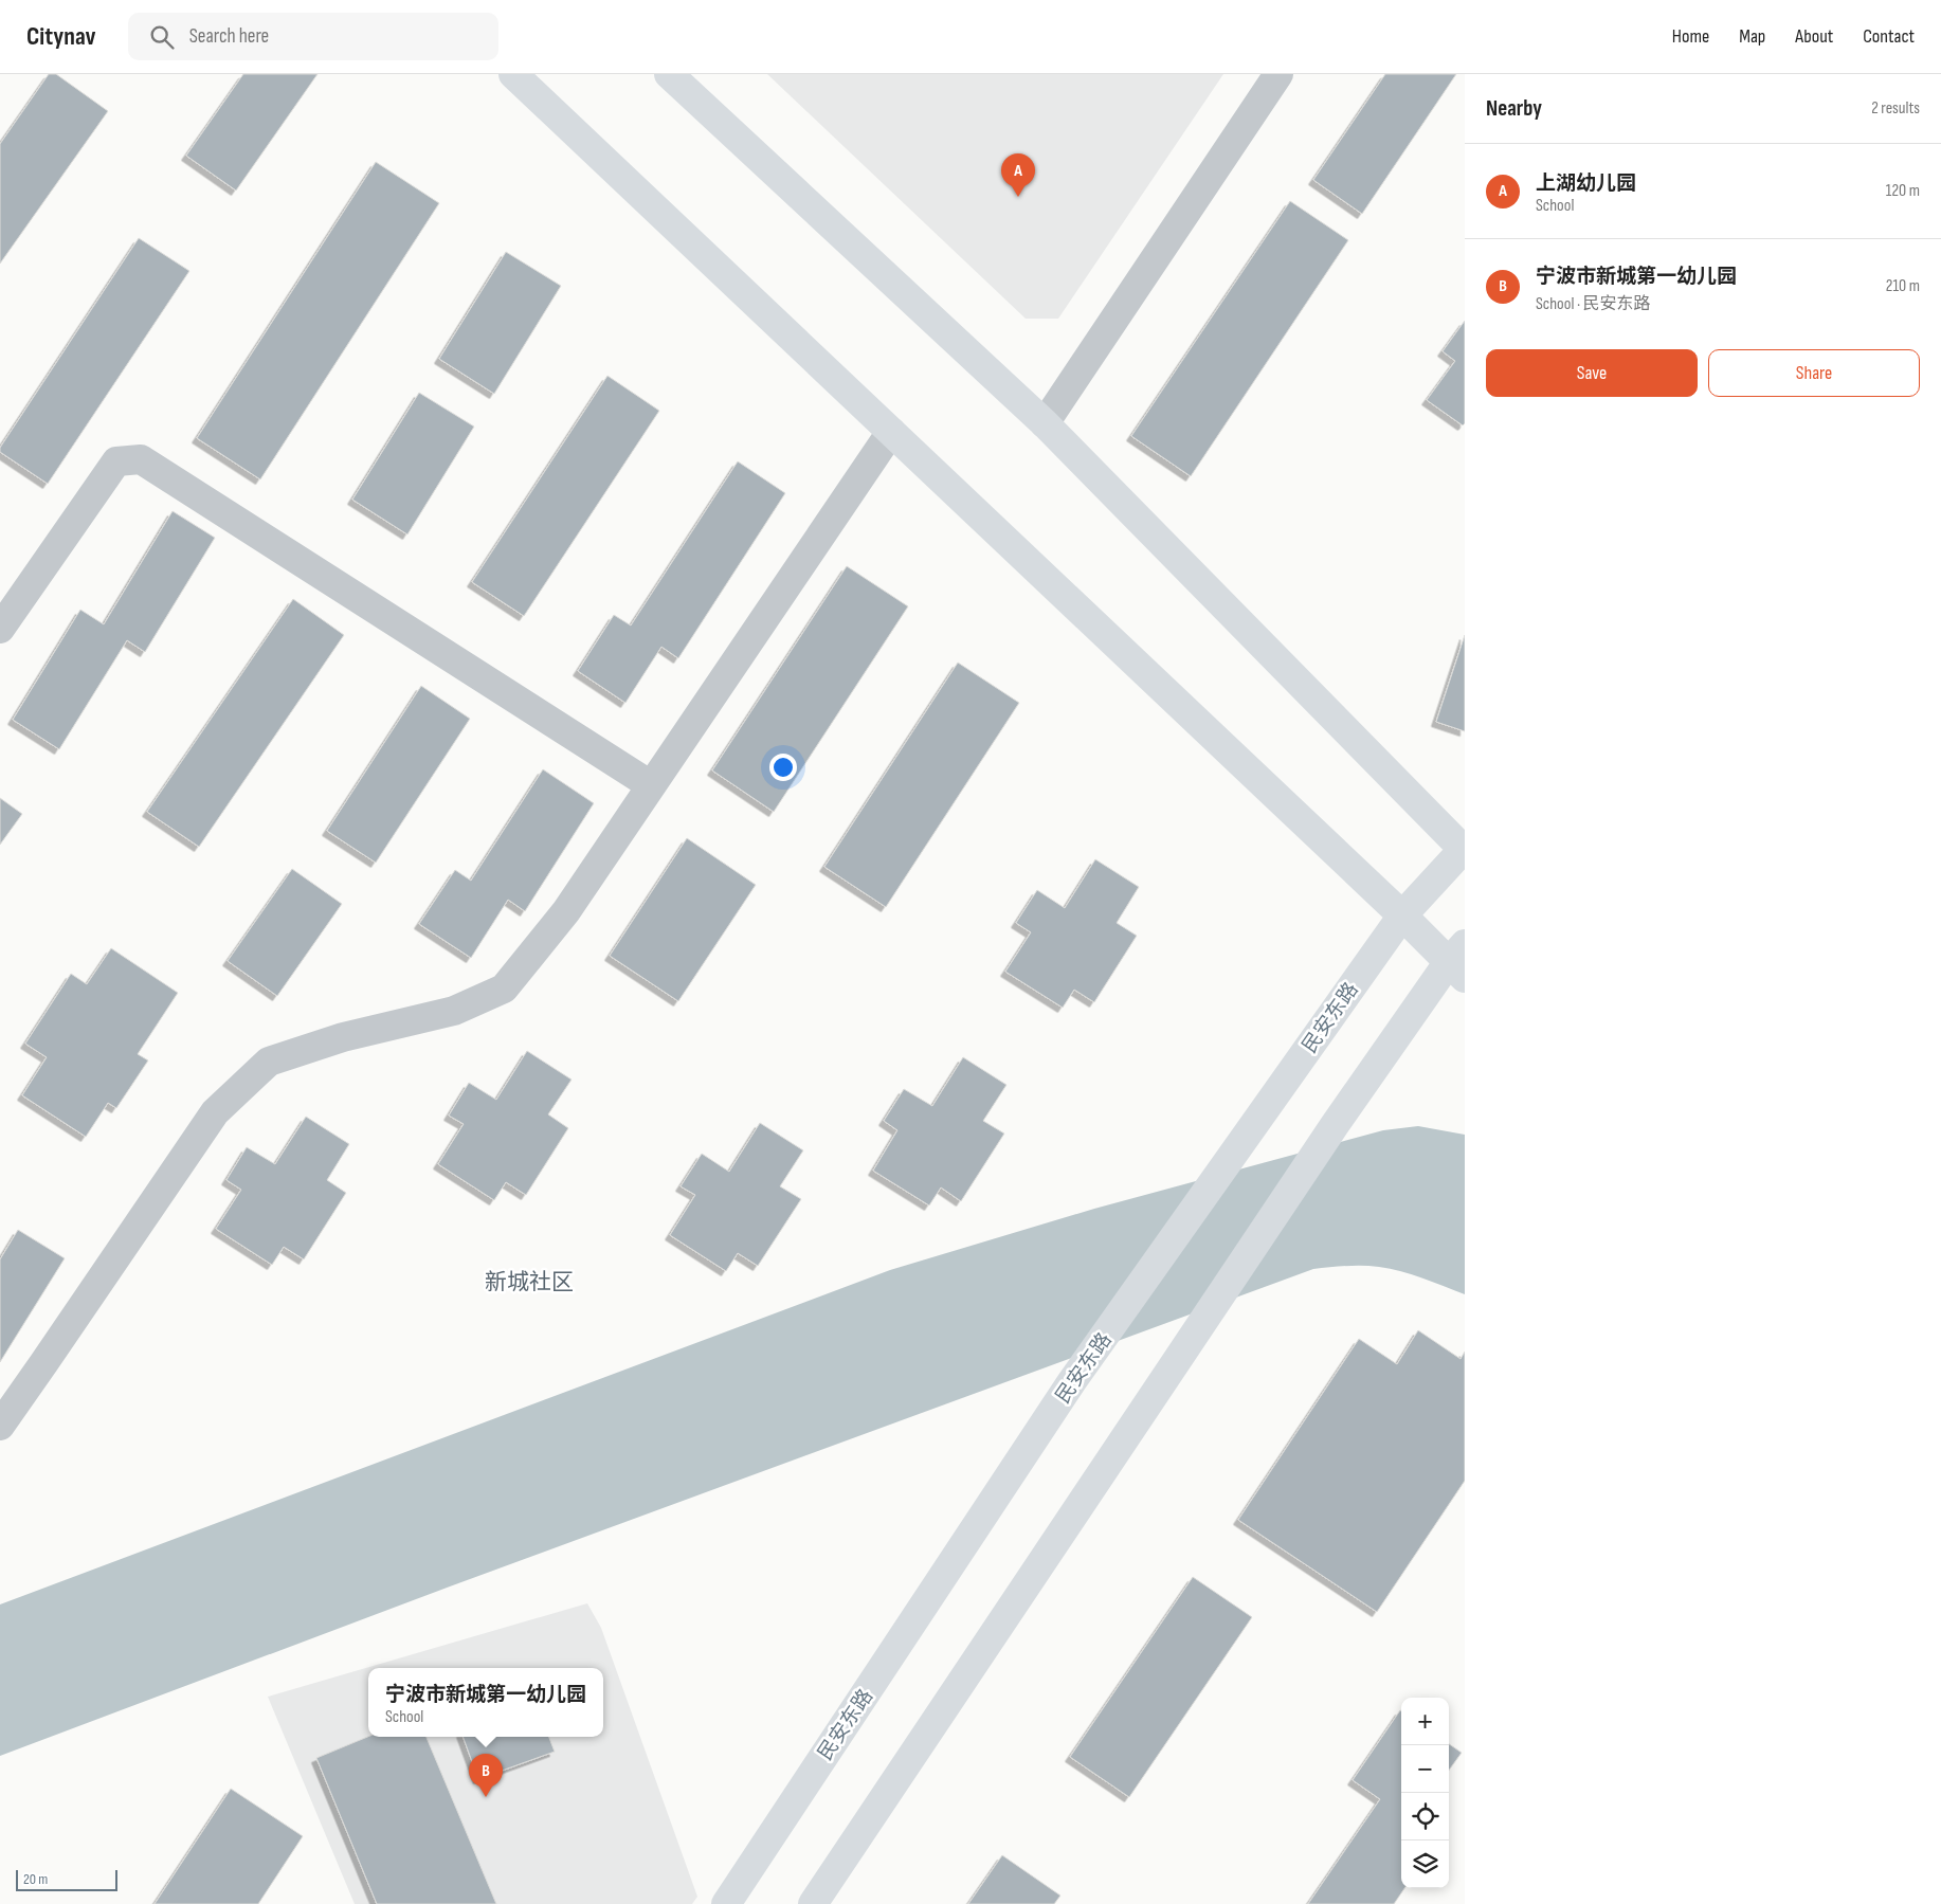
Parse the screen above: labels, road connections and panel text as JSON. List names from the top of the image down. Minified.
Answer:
{"streets":{"main road":["民安东路"]},"districts":["新城社区"],"scale_bar":"20 m","page":{"header":"Citynav","search":"Search here","nav":["Home","Map","About","Contact"],"heading":["Nearby","2 results"],"list":[{"mark":"A","name":"上湖幼儿园","note":"School","value":"120 m"},{"mark":"B","name":"宁波市新城第一幼儿园","note":"School · 民安东路","value":"210 m"}],"pins":["A","B"],"buttons":["Save","Share"],"popup":["宁波市新城第一幼儿园","School"],"map_buttons":["+","−"],"scale":"20 m"}}
